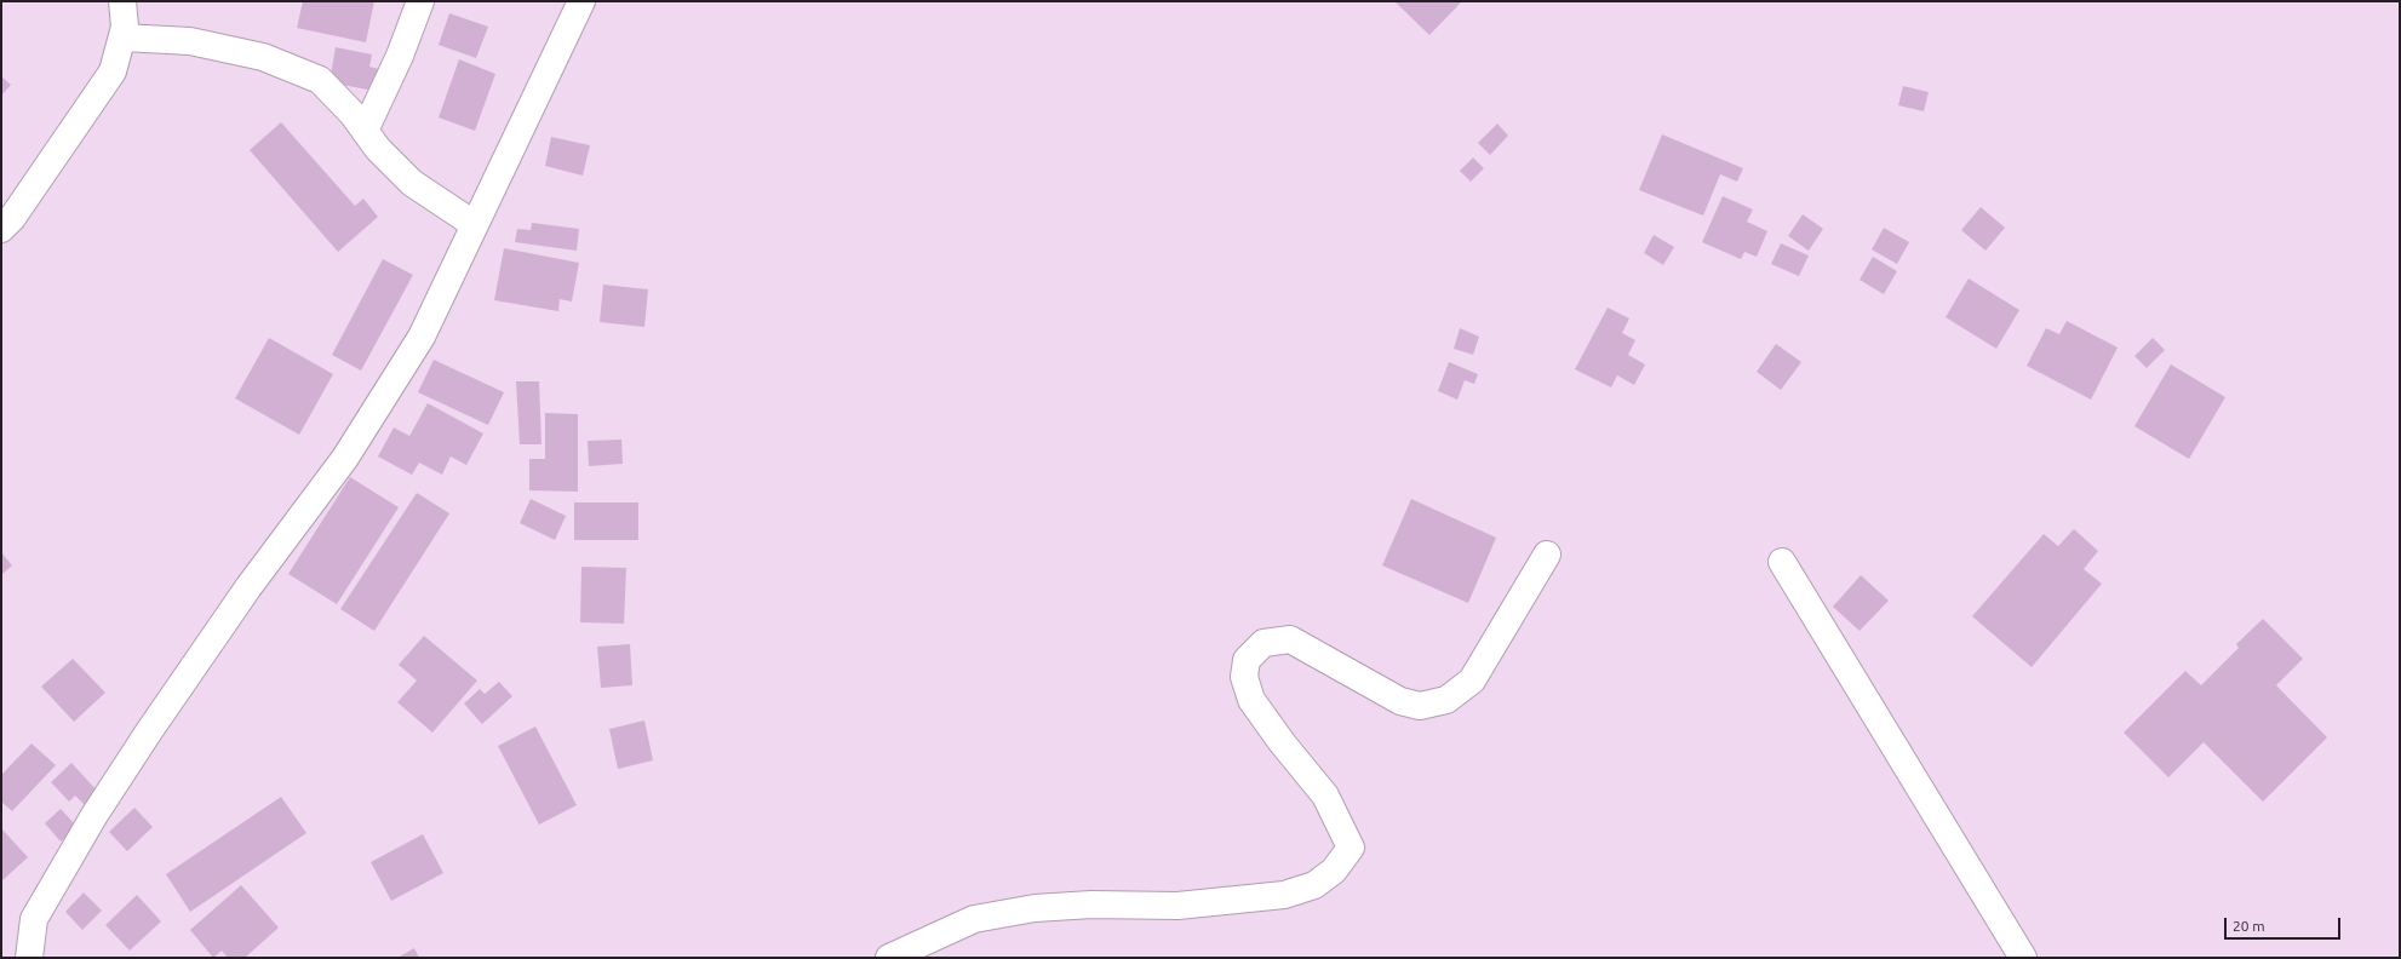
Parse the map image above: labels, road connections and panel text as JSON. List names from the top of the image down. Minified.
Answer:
{"scale_bar":"20 m"}
